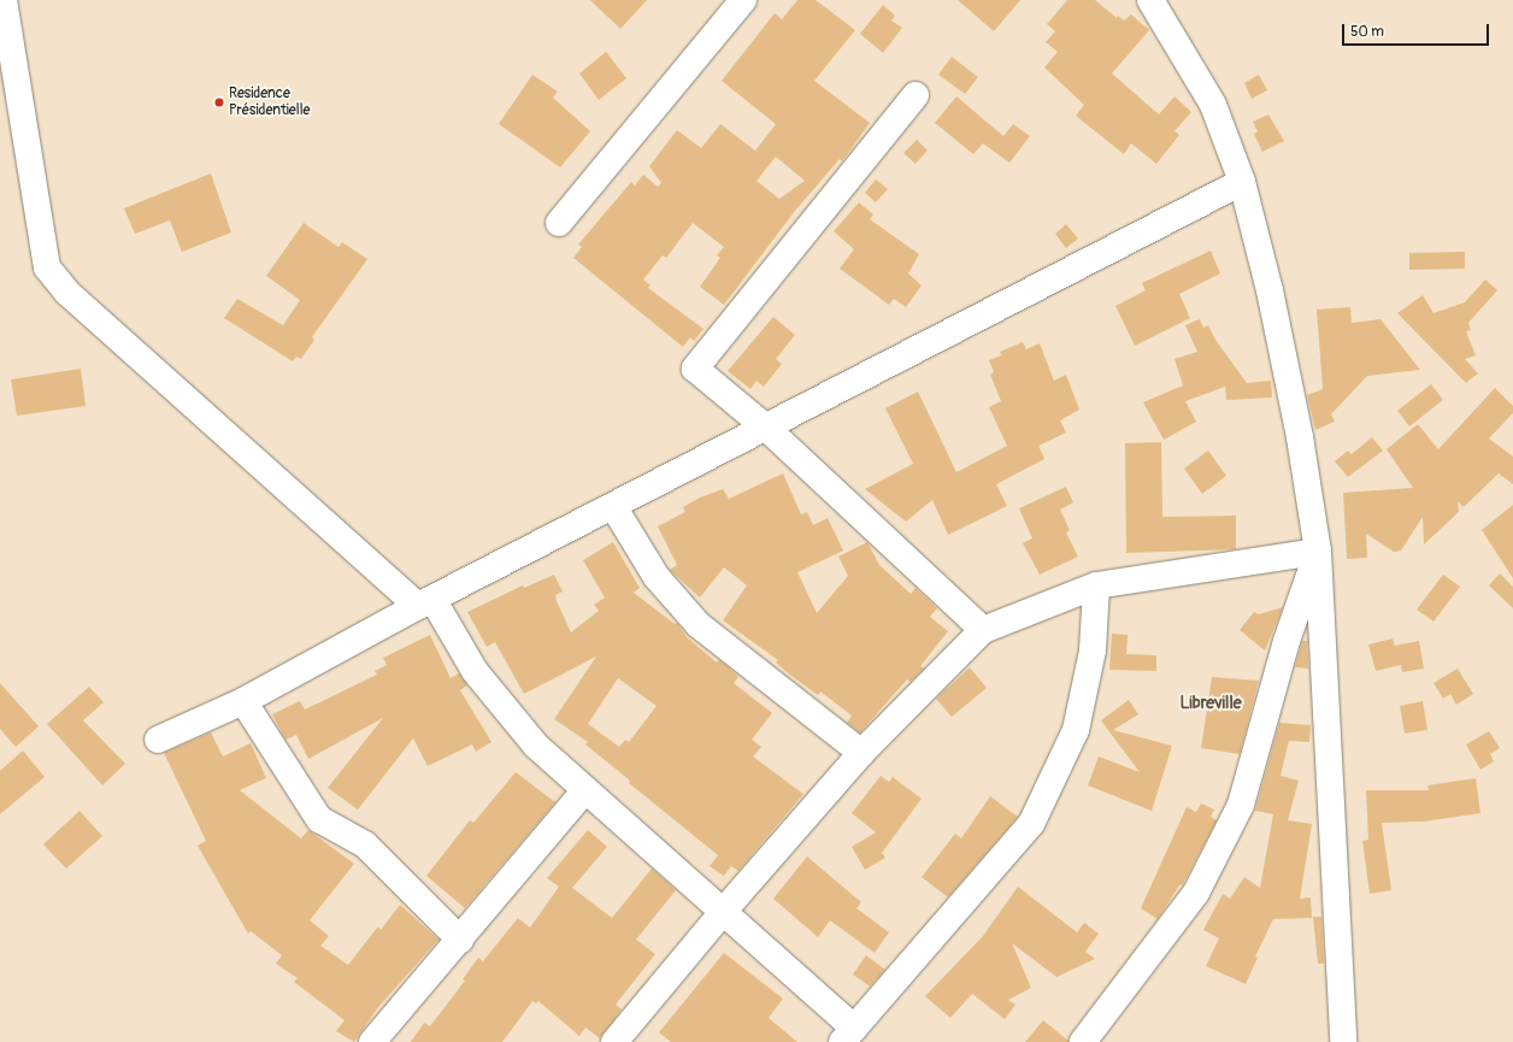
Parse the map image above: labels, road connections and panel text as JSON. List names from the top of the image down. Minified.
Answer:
{"districts":["Libreville"],"places":["Residence Présidentielle"],"scale_bar":"50 m"}
